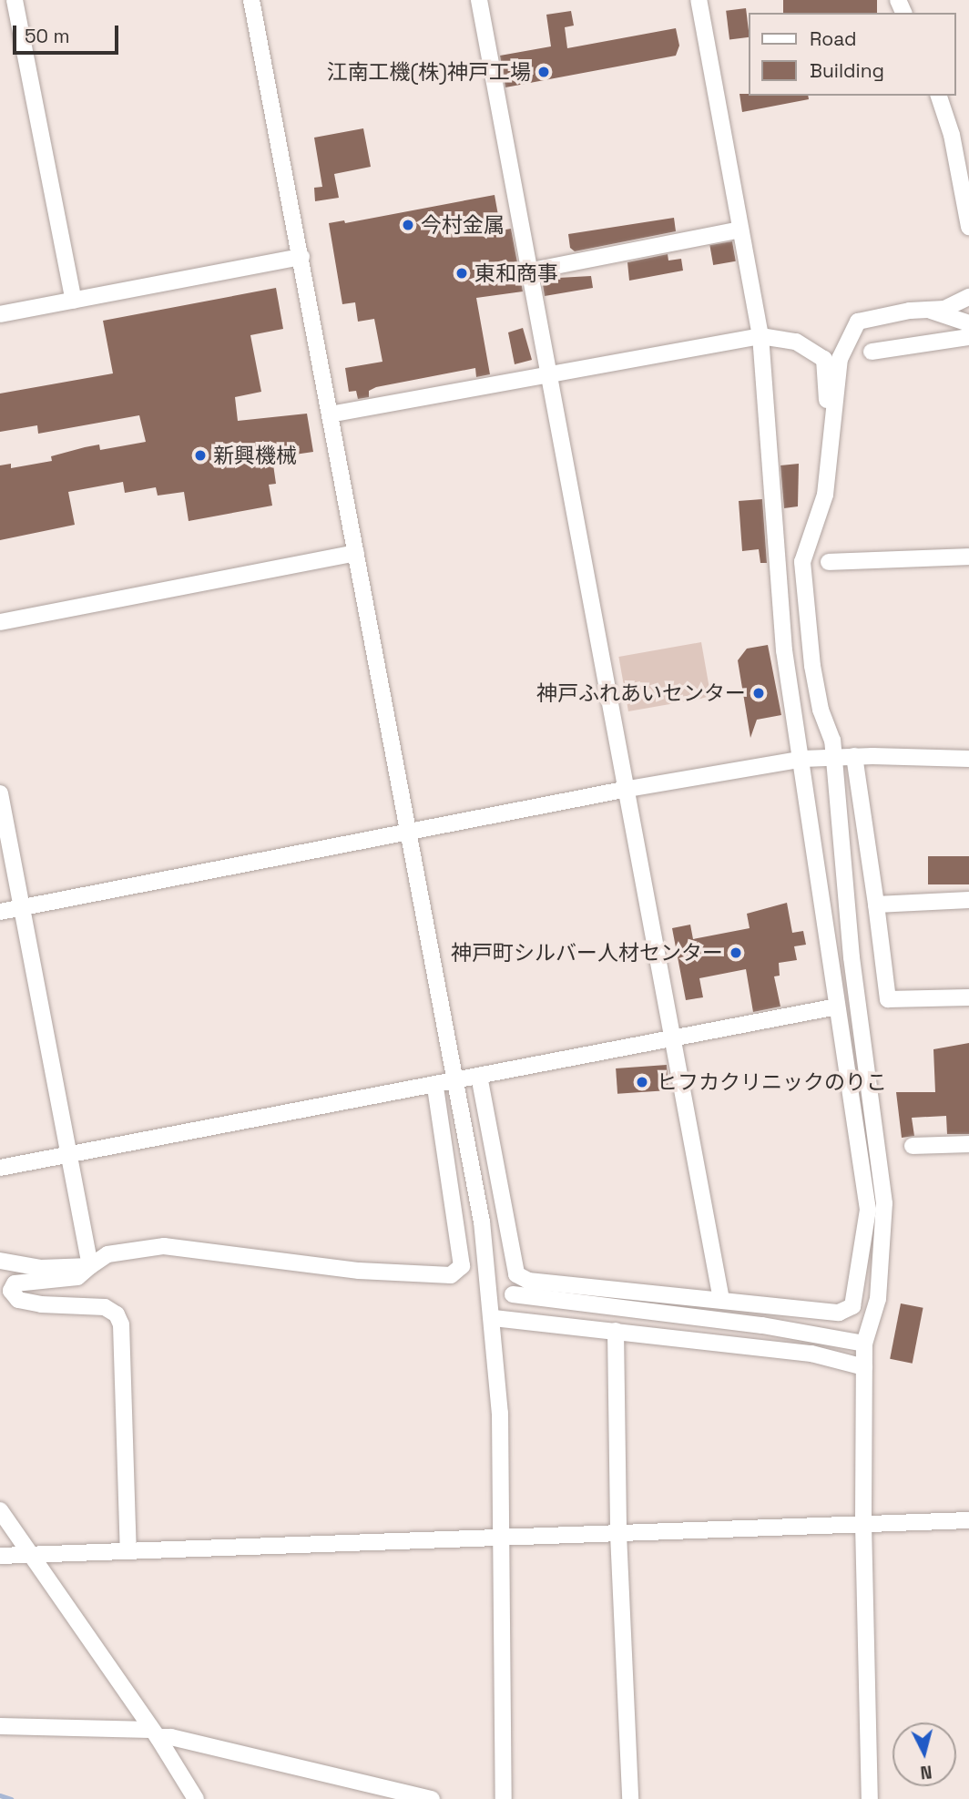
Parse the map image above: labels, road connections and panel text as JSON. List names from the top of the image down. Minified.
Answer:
{"places":["江南工機(株)神戸工場","今村金属","東和商事","新興機械","神戸ふれあいセンター","神戸町シルバー人材センター","ヒフカクリニックのりこ"],"legend":["Road","Building"],"scale_bar":"50 m","north":"bottom"}
